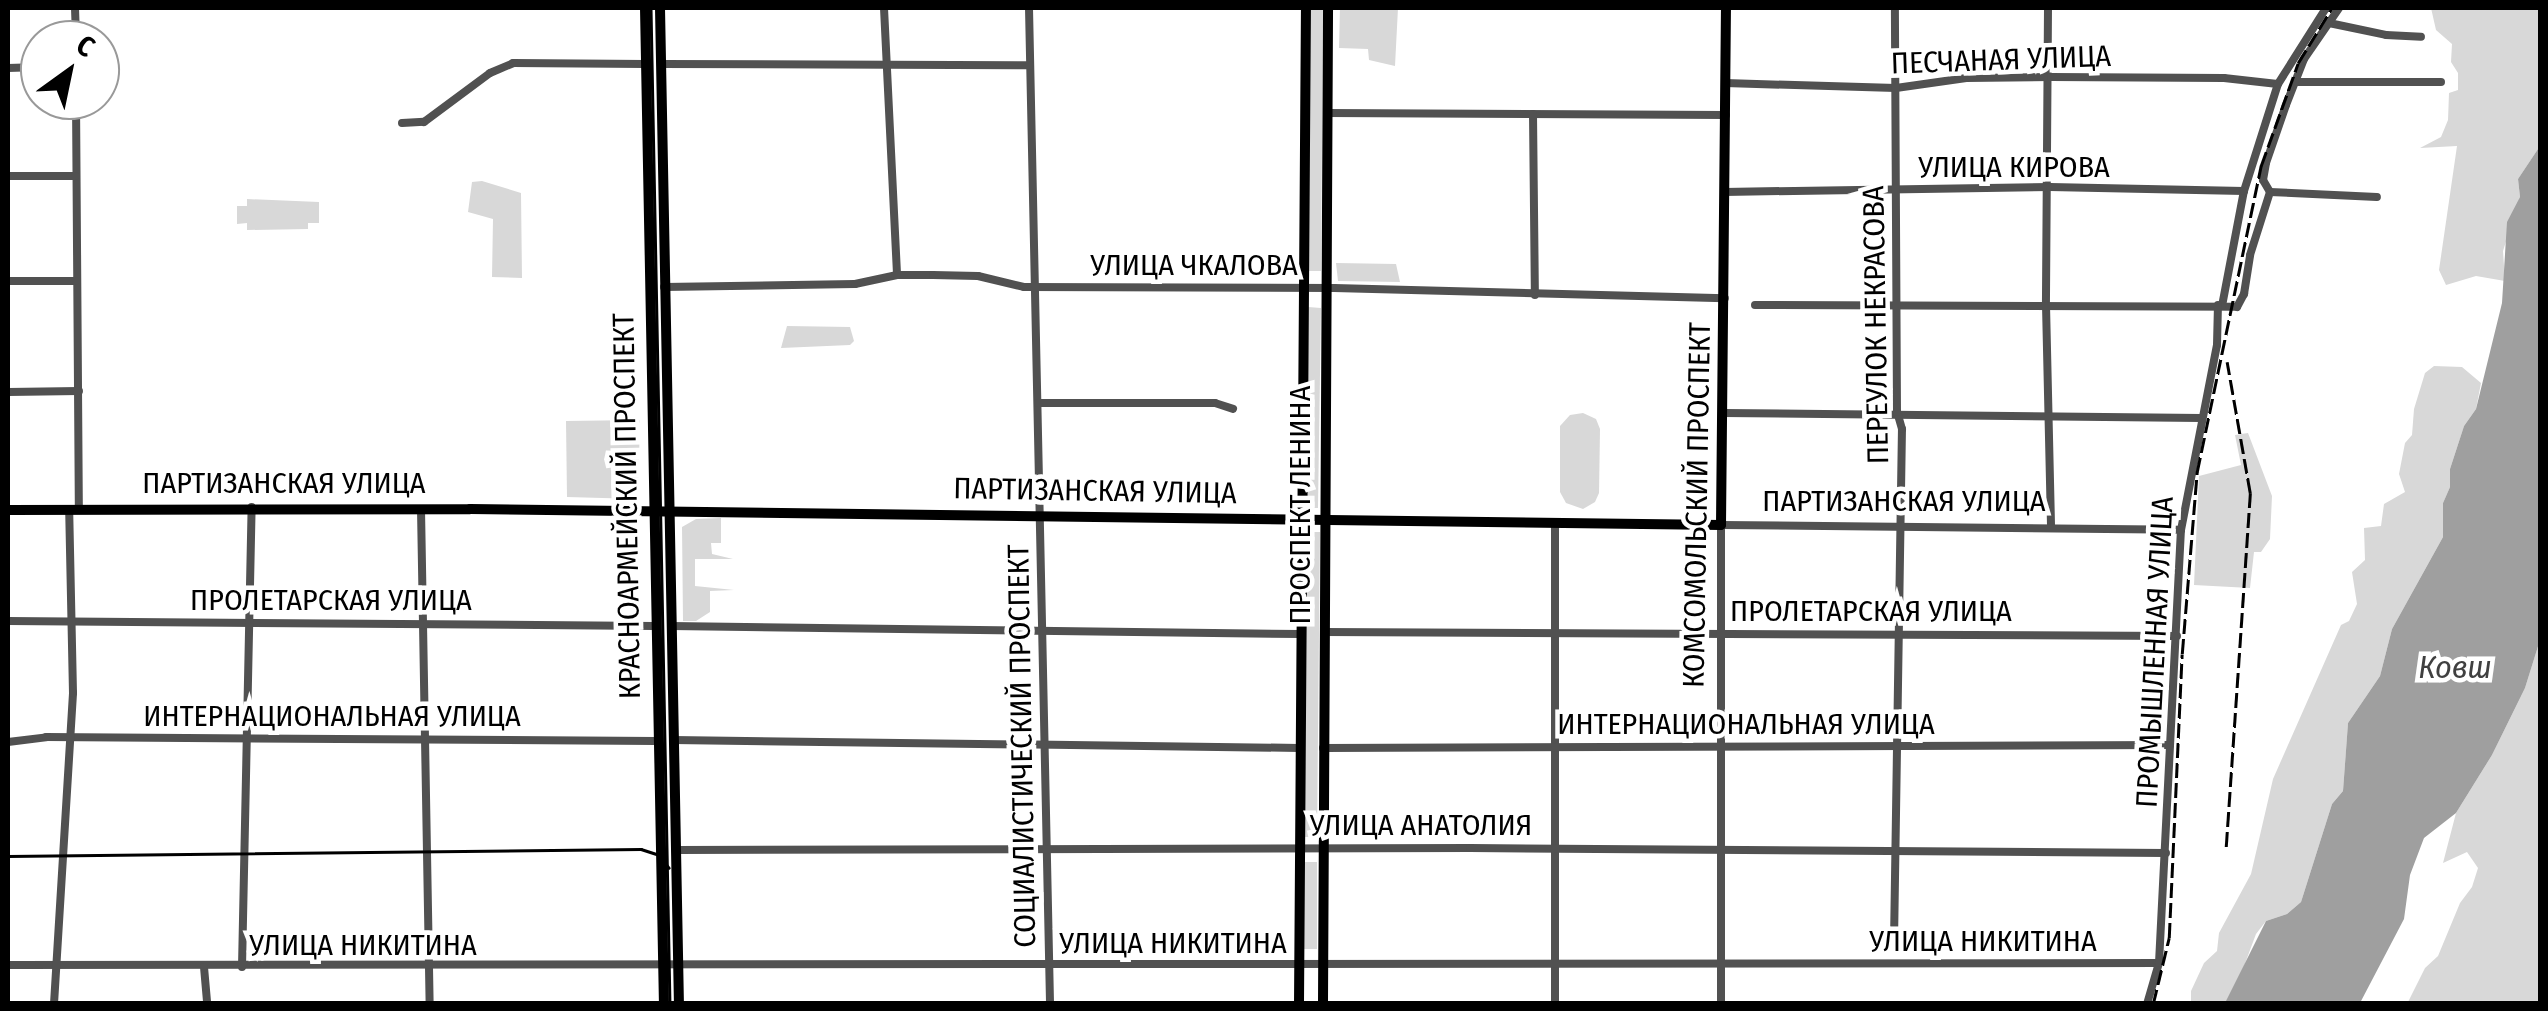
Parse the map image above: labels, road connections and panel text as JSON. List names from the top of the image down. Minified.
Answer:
{"streets":{"main road":["ПАРТИЗАНСКАЯ УЛИЦА","ПРОСПЕКТ ЛЕНИНА","КОМСОМОЛЬСКИЙ ПРОСПЕКТ","КРАСНОАРМЕЙСКИЙ ПРОСПЕКТ"],"street":["ПЕСЧАНАЯ УЛИЦА","УЛИЦА КИРОВА","УЛИЦА ЧКАЛОВА","ПЕРЕУЛОК НЕКРАСОВА","ПРОЛЕТАРСКАЯ УЛИЦА","ПРОМЫШЛЕННАЯ УЛИЦА","ИНТЕРНАЦИОНАЛЬНАЯ УЛИЦА","СОЦИАЛИСТИЧЕСКИЙ ПРОСПЕКТ","УЛИЦА АНАТОЛИЯ","УЛИЦА НИКИТИНА"]},"crossings":[["ПЕСЧАНАЯ УЛИЦА","ПЕРЕУЛОК НЕКРАСОВА"],["ПЕСЧАНАЯ УЛИЦА","КОМСОМОЛЬСКИЙ ПРОСПЕКТ"],["ПЕСЧАНАЯ УЛИЦА","ПРОМЫШЛЕННАЯ УЛИЦА"],["УЛИЦА КИРОВА","ПЕРЕУЛОК НЕКРАСОВА"],["УЛИЦА КИРОВА","КОМСОМОЛЬСКИЙ ПРОСПЕКТ"],["УЛИЦА КИРОВА","ПРОМЫШЛЕННАЯ УЛИЦА"],["УЛИЦА ЧКАЛОВА","ПРОСПЕКТ ЛЕНИНА"],["УЛИЦА ЧКАЛОВА","КОМСОМОЛЬСКИЙ ПРОСПЕКТ"],["УЛИЦА ЧКАЛОВА","КРАСНОАРМЕЙСКИЙ ПРОСПЕКТ"],["УЛИЦА ЧКАЛОВА","СОЦИАЛИСТИЧЕСКИЙ ПРОСПЕКТ"],["ПЕРЕУЛОК НЕКРАСОВА","ПАРТИЗАНСКАЯ УЛИЦА"],["ПЕРЕУЛОК НЕКРАСОВА","ПРОЛЕТАРСКАЯ УЛИЦА"],["ПЕРЕУЛОК НЕКРАСОВА","ИНТЕРНАЦИОНАЛЬНАЯ УЛИЦА"],["ПЕРЕУЛОК НЕКРАСОВА","УЛИЦА АНАТОЛИЯ"],["ПАРТИЗАНСКАЯ УЛИЦА","ПРОСПЕКТ ЛЕНИНА"],["ПАРТИЗАНСКАЯ УЛИЦА","КОМСОМОЛЬСКИЙ ПРОСПЕКТ"],["ПАРТИЗАНСКАЯ УЛИЦА","КРАСНОАРМЕЙСКИЙ ПРОСПЕКТ"],["ПАРТИЗАНСКАЯ УЛИЦА","ПРОМЫШЛЕННАЯ УЛИЦА"],["ПАРТИЗАНСКАЯ УЛИЦА","СОЦИАЛИСТИЧЕСКИЙ ПРОСПЕКТ"],["ПРОСПЕКТ ЛЕНИНА","ПРОЛЕТАРСКАЯ УЛИЦА"],["ПРОСПЕКТ ЛЕНИНА","ИНТЕРНАЦИОНАЛЬНАЯ УЛИЦА"],["ПРОСПЕКТ ЛЕНИНА","УЛИЦА АНАТОЛИЯ"],["ПРОСПЕКТ ЛЕНИНА","УЛИЦА НИКИТИНА"],["КОМСОМОЛЬСКИЙ ПРОСПЕКТ","ПРОЛЕТАРСКАЯ УЛИЦА"],["КОМСОМОЛЬСКИЙ ПРОСПЕКТ","ИНТЕРНАЦИОНАЛЬНАЯ УЛИЦА"],["КОМСОМОЛЬСКИЙ ПРОСПЕКТ","УЛИЦА АНАТОЛИЯ"],["КОМСОМОЛЬСКИЙ ПРОСПЕКТ","УЛИЦА НИКИТИНА"],["КРАСНОАРМЕЙСКИЙ ПРОСПЕКТ","ПРОЛЕТАРСКАЯ УЛИЦА"],["КРАСНОАРМЕЙСКИЙ ПРОСПЕКТ","ИНТЕРНАЦИОНАЛЬНАЯ УЛИЦА"],["КРАСНОАРМЕЙСКИЙ ПРОСПЕКТ","УЛИЦА АНАТОЛИЯ"],["КРАСНОАРМЕЙСКИЙ ПРОСПЕКТ","УЛИЦА НИКИТИНА"],["ПРОЛЕТАРСКАЯ УЛИЦА","ПРОМЫШЛЕННАЯ УЛИЦА"],["ПРОМЫШЛЕННАЯ УЛИЦА","ИНТЕРНАЦИОНАЛЬНАЯ УЛИЦА"],["ПРОМЫШЛЕННАЯ УЛИЦА","УЛИЦА АНАТОЛИЯ"],["ПРОМЫШЛЕННАЯ УЛИЦА","УЛИЦА НИКИТИНА"],["СОЦИАЛИСТИЧЕСКИЙ ПРОСПЕКТ","УЛИЦА АНАТОЛИЯ"],["СОЦИАЛИСТИЧЕСКИЙ ПРОСПЕКТ","УЛИЦА НИКИТИНА"]],"water":["Ковш"],"north":"top right"}
